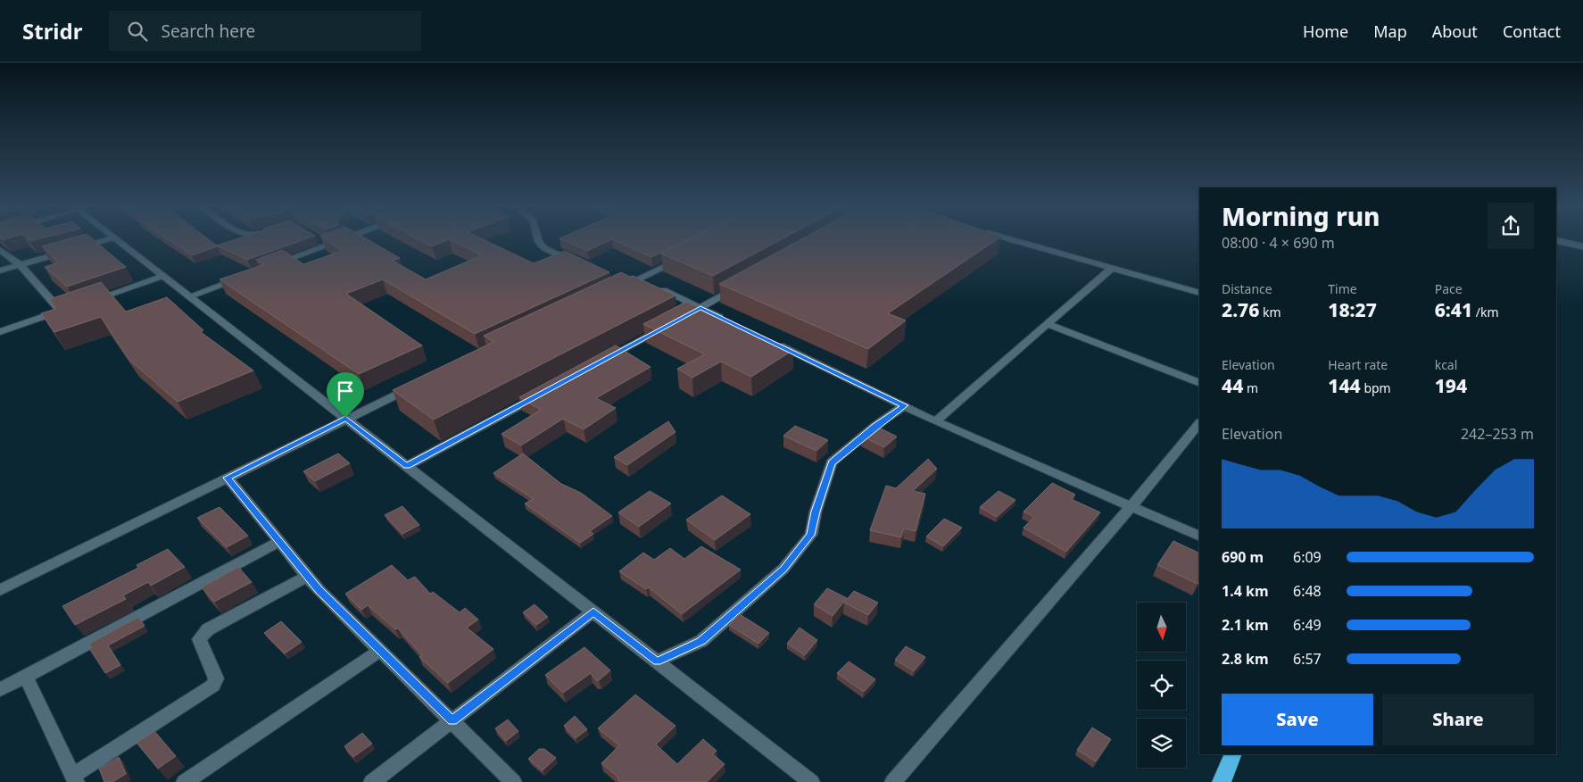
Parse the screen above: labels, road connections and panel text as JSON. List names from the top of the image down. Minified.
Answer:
{"north":"bottom","page":{"header":"Stridr","search":"Search here","nav":["Home","Map","About","Contact"],"heading":["Morning run","08:00 · 4 × 690 m"],"stats":[["Distance","2.76 km"],["Time","18:27"],["Pace","6:41 /km"],["Elevation","44 m"],["Heart rate","144 bpm"],["kcal","194"]],"chart":["Elevation","242–253 m"],"list":[{"name":"690 m","note":"6:09"},{"name":"1.4 km","note":"6:48"},{"name":"2.1 km","note":"6:49"},{"name":"2.8 km","note":"6:57"}],"buttons":["Save","Share"]}}
